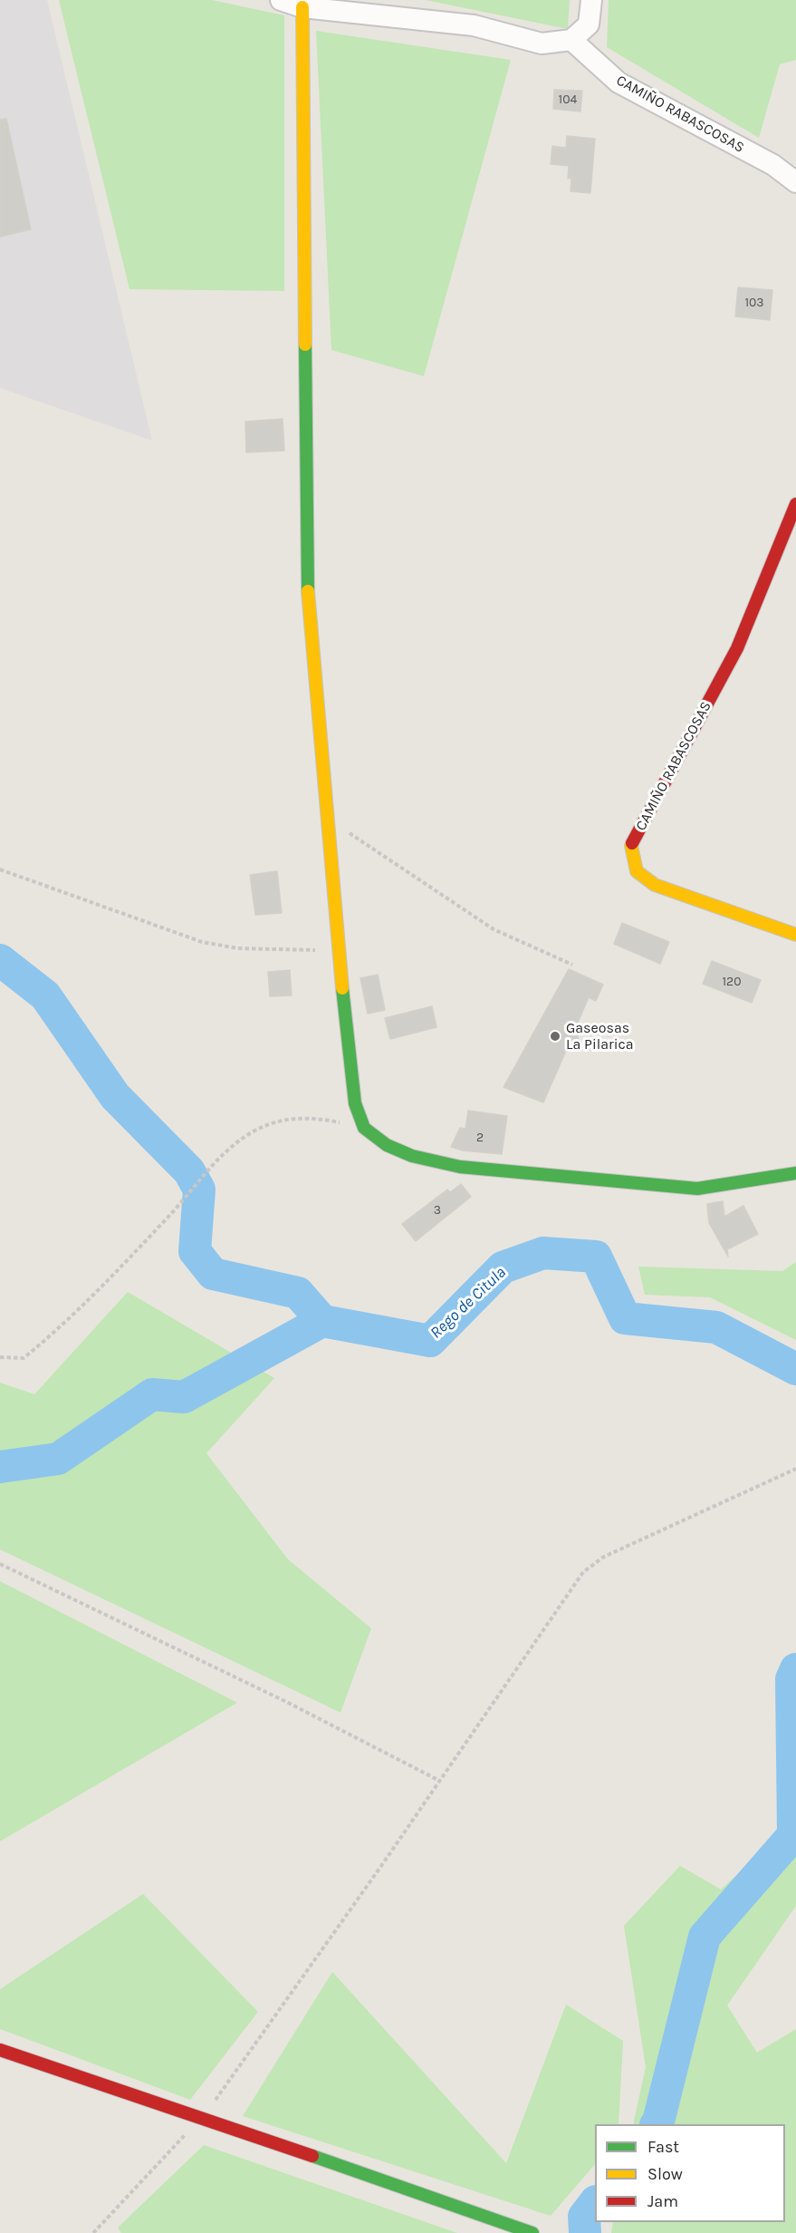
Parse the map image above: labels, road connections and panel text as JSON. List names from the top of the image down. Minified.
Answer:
{"streets":{"street":["CAMIÑO RABASCOSAS"]},"water":["Rego de Citula"],"places":["Gaseosas La Pilarica"],"house_numbers":["104","103","120","2","3"],"legend":["Fast","Slow","Jam"]}
